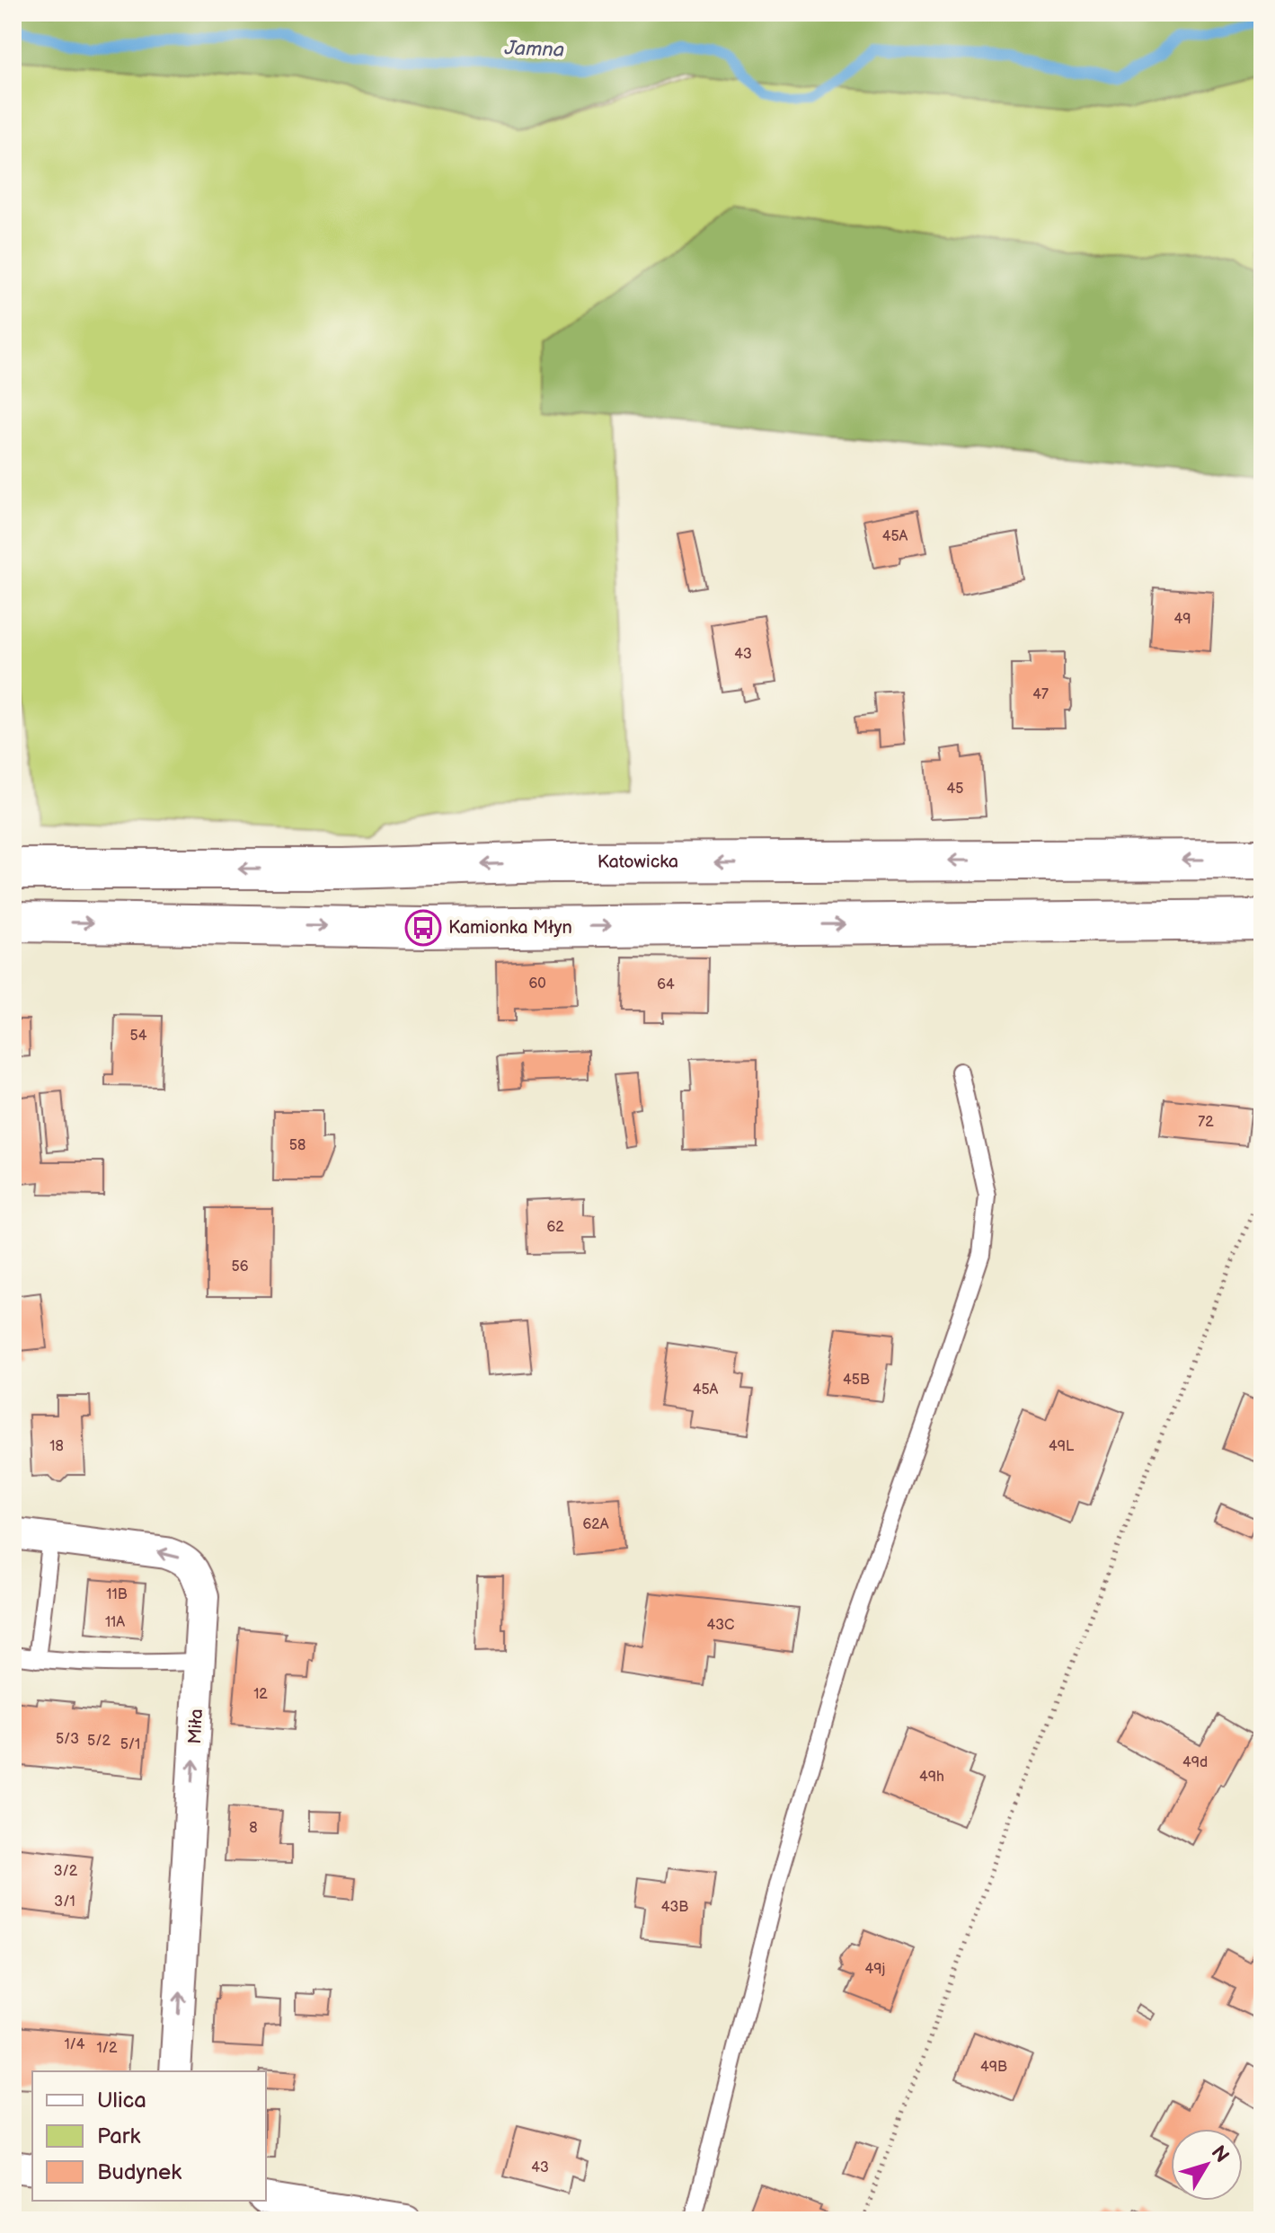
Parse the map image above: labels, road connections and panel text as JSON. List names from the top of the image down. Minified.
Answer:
{"streets":{"main road":["Katowicka"],"street":["Miła"]},"one_way":["Miła"],"water":["Jamna"],"places":{"bus stop":["Kamionka Młyn"]},"house_numbers":["45A","49","43","47","45","60","64","54","72","58","62","56","45B","45A","18","49L","62A","11B","11A","43C","12","5/3","5/2","5/1","49d","49h","8","3/2","3/1","43B","49j","1/4","1/2","49B","43"],"legend":["Ulica","Park","Budynek"],"north":"top right"}
